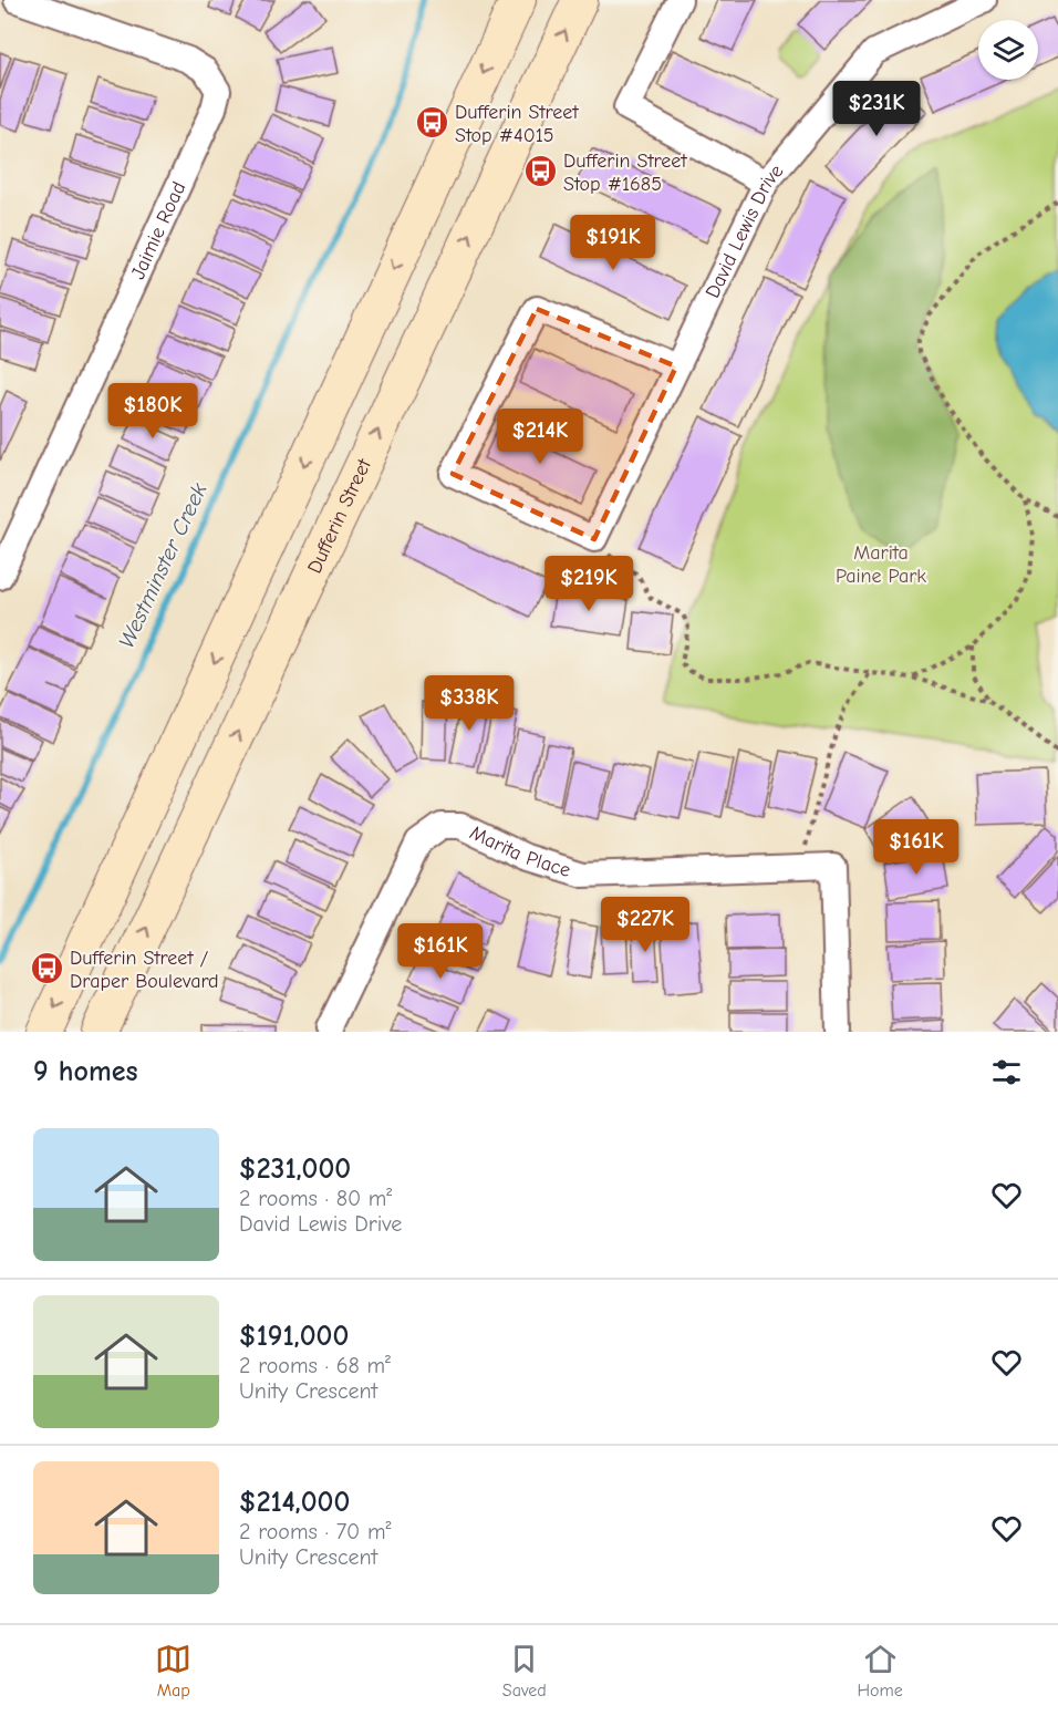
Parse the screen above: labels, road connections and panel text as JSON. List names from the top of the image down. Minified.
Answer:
{"streets":{"main road":["Dufferin Street"],"street":["Jaimie Road","David Lewis Drive","Marita Place"]},"water":["Westminster Creek"],"parks":["Marita Paine Park"],"places":{"bus stop":["Dufferin Street Stop #4015","Dufferin Street Stop #1685","Dufferin Street / Draper Boulevard"]},"page":{"price":["$231K","$191K","$180K","$214K","$219K","$338K","$161K","$227K","$161K"],"heading":"9 homes","list":[{"name":"$231,000","note":"2 rooms · 80 m² · David Lewis Drive"},{"name":"$191,000","note":"2 rooms · 68 m² · Unity Crescent"},{"name":"$214,000","note":"2 rooms · 70 m² · Unity Crescent"}],"tabs":["Map","Saved","Home"]}}
